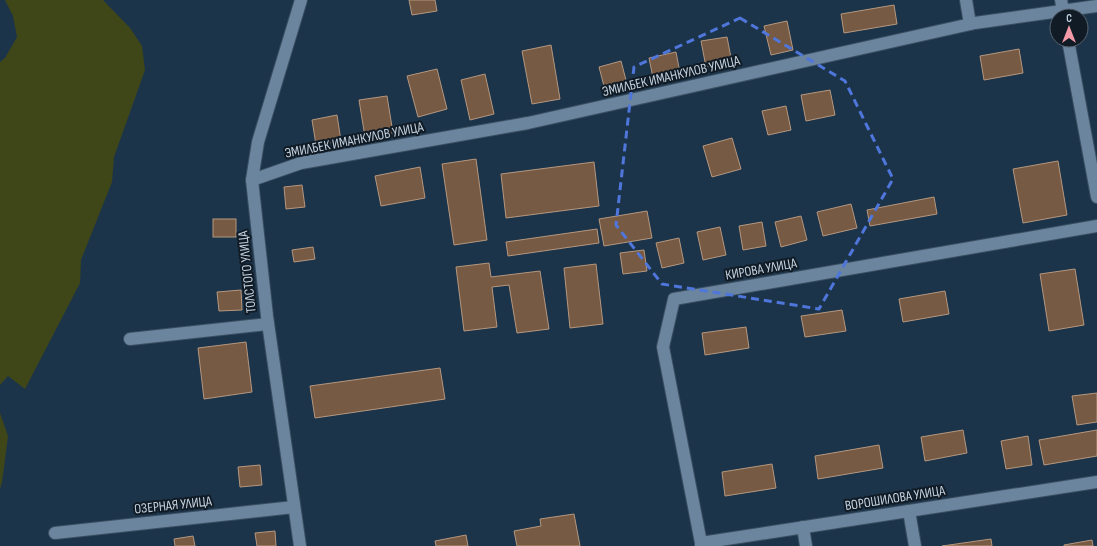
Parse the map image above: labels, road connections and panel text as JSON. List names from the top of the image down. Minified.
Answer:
{"streets":{"street":["ЭМИЛБЕК ИМАНКУЛОВ УЛИЦА","КИРОВА УЛИЦА","ТОЛСТОГО УЛИЦА","ВОРОШИЛОВА УЛИЦА","ОЗЕРНАЯ УЛИЦА"]},"crossings":[["ЭМИЛБЕК ИМАНКУЛОВ УЛИЦА","ТОЛСТОГО УЛИЦА"],["КИРОВА УЛИЦА","ВОРОШИЛОВА УЛИЦА"],["ТОЛСТОГО УЛИЦА","ОЗЕРНАЯ УЛИЦА"]],"north":"top"}
